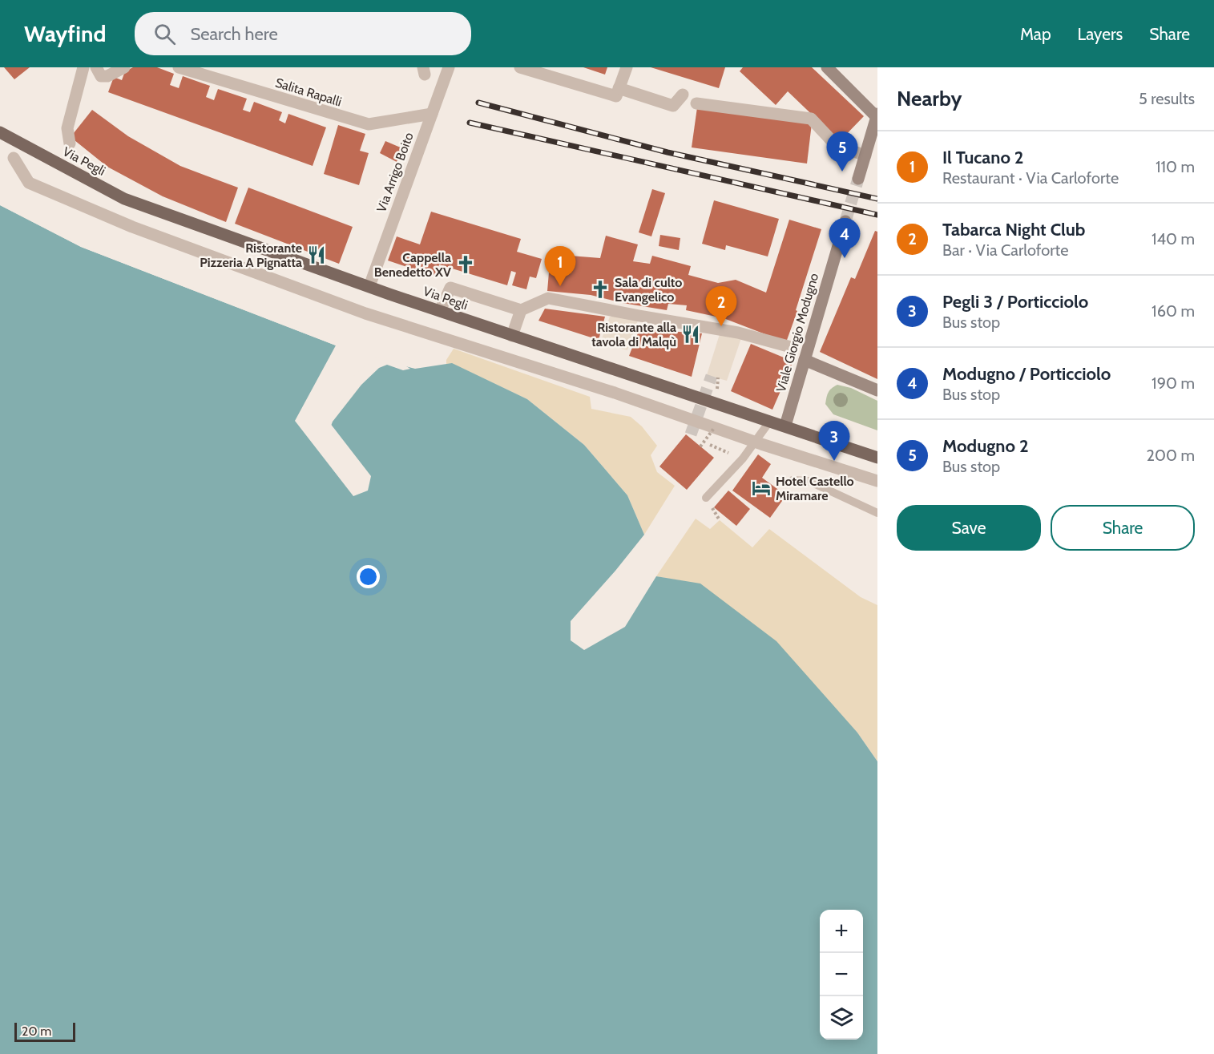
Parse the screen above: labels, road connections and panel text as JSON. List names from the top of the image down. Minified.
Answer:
{"streets":{"main road":["Via Pegli"],"street":["Salita Rapalli","Via Arrigo Boito","Viale Giorgio Modugno"]},"crossings":[["Salita Rapalli","Via Arrigo Boito"],["Via Pegli","Via Arrigo Boito"],["Via Pegli","Viale Giorgio Modugno"]],"places":{"restaurant":["Ristorante Pizzeria A Pignatta","Ristorante alla tavola di Malqù"],"church":["Cappella Benedetto XV","Sala di culto Evangelico"],"hotel":["Hotel Castello Miramare"]},"scale_bar":"20 m","page":{"header":"Wayfind","search":"Search here","nav":["Map","Layers","Share"],"heading":["Nearby","5 results"],"list":[{"mark":"1","name":"Il Tucano 2","note":"Restaurant · Via Carloforte","value":"110 m"},{"mark":"2","name":"Tabarca Night Club","note":"Bar · Via Carloforte","value":"140 m"},{"mark":"3","name":"Pegli 3 / Porticciolo","note":"Bus stop","value":"160 m"},{"mark":"4","name":"Modugno / Porticciolo","note":"Bus stop","value":"190 m"},{"mark":"5","name":"Modugno 2","note":"Bus stop","value":"200 m"}],"pins":["5","4","1","2","3"],"buttons":["Save","Share"],"map_buttons":["+","−"],"scale":"20 m"}}
